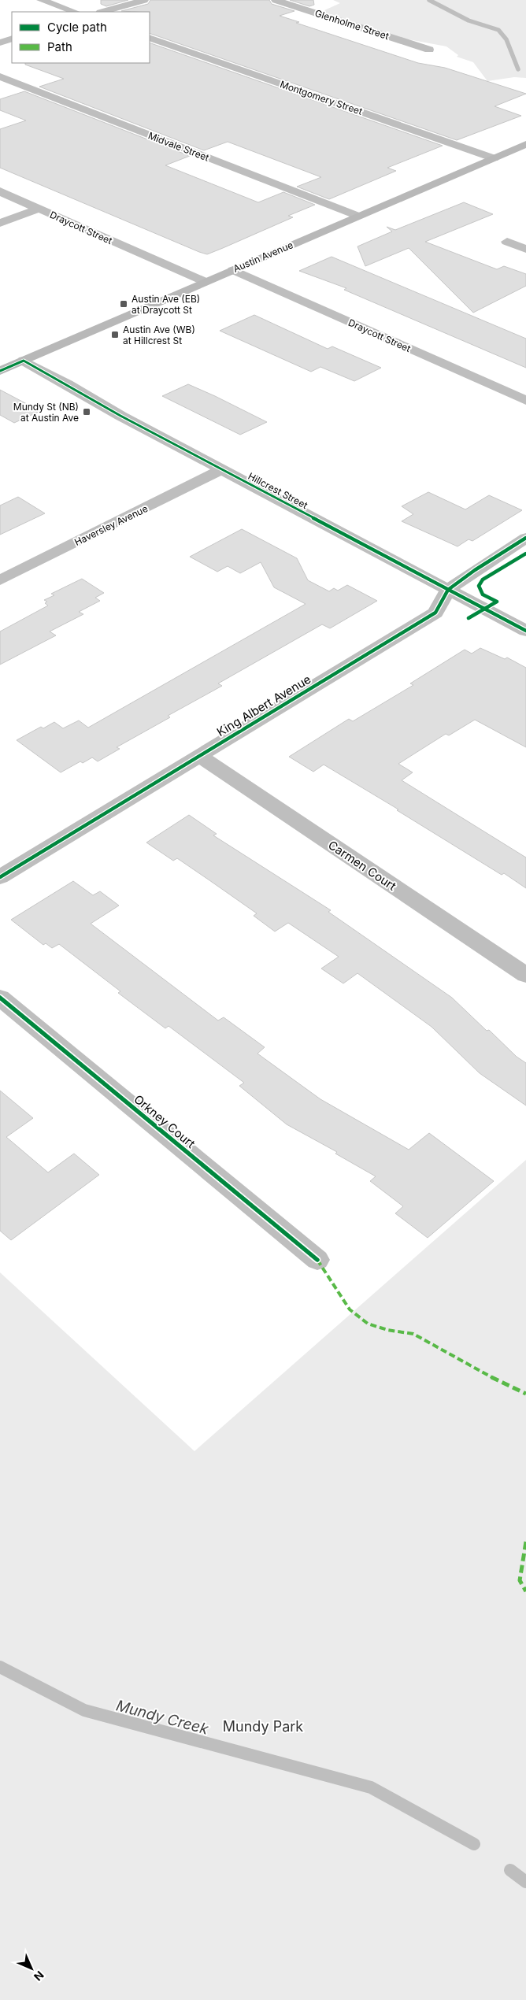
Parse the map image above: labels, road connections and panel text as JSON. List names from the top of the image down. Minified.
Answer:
{"streets":{"main road":["Austin Avenue"],"street":["Glenholme Street","Montgomery Street","Midvale Street","Draycott Street","Hillcrest Street","Haversley Avenue","King Albert Avenue","Carmen Court","Orkney Court"]},"crossings":[["Montgomery Street","Austin Avenue"],["Midvale Street","Austin Avenue"],["Draycott Street","Austin Avenue"],["Austin Avenue","Hillcrest Street"],["Hillcrest Street","Haversley Avenue"],["Hillcrest Street","King Albert Avenue"],["King Albert Avenue","Carmen Court"]],"water":["Mundy Creek"],"parks":["Mundy Park"],"places":{"transit":["Austin Ave (EB) at Draycott St","Austin Ave (WB) at Hillcrest St","Mundy St (NB) at Austin Ave"]},"legend":["Cycle path","Path"],"north":"bottom right"}
